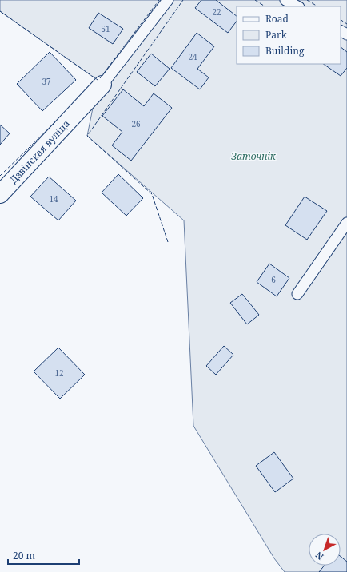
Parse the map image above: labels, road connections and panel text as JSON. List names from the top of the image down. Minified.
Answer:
{"streets":{"street":["Дзвінская вуліца"]},"parks":["Заточнік"],"house_numbers":["22","51","24","37","26","14","6","12"],"legend":["Road","Park","Building"],"scale_bar":"20 m","north":"bottom left"}
